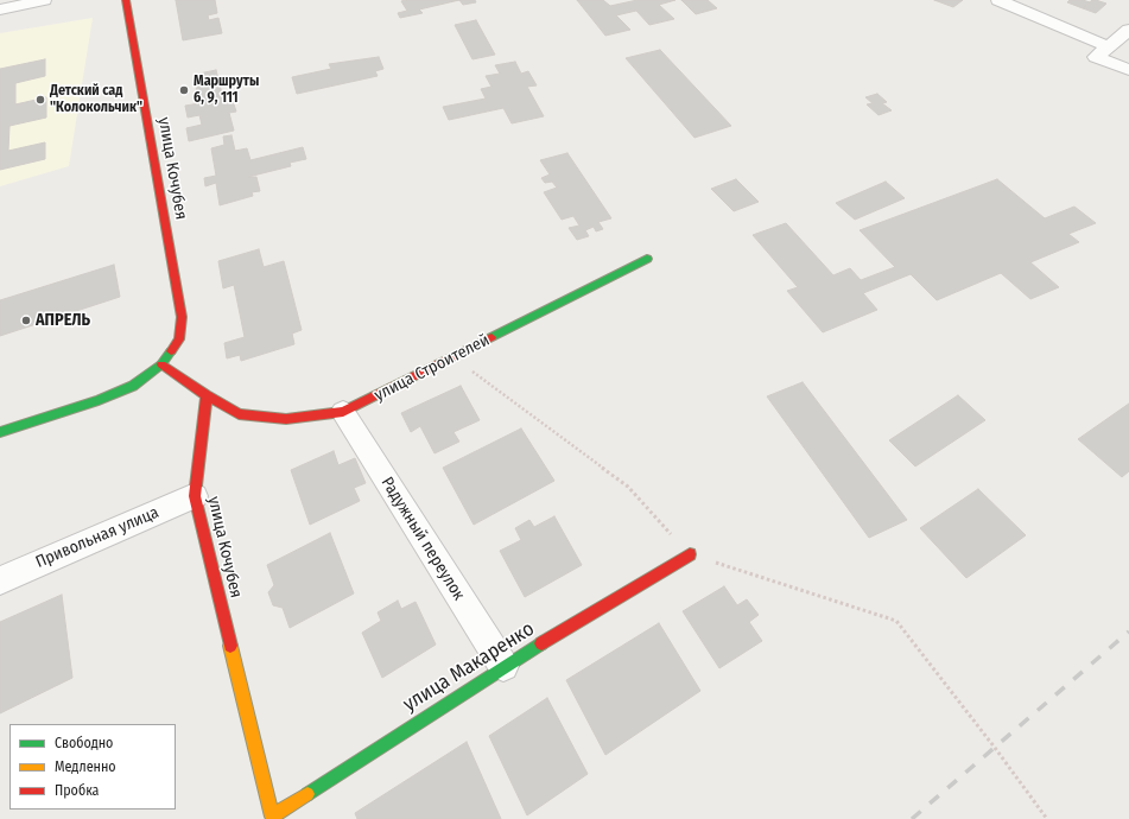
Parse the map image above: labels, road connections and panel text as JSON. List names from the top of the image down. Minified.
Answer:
{"streets":{"street":["улица Кочубея","улица Строителей","Привольная улица","Радужный переулок","улица Макаренко"]},"crossings":[["улица Кочубея","улица Строителей"],["улица Кочубея","Привольная улица"],["улица Кочубея","улица Макаренко"],["улица Строителей","Радужный переулок"],["Радужный переулок","улица Макаренко"]],"places":["Маршруты 6, 9, 111","Детский сад \"Колокольчик\"","АПРЕЛЬ"],"legend":["Свободно","Медленно","Пробка"]}
